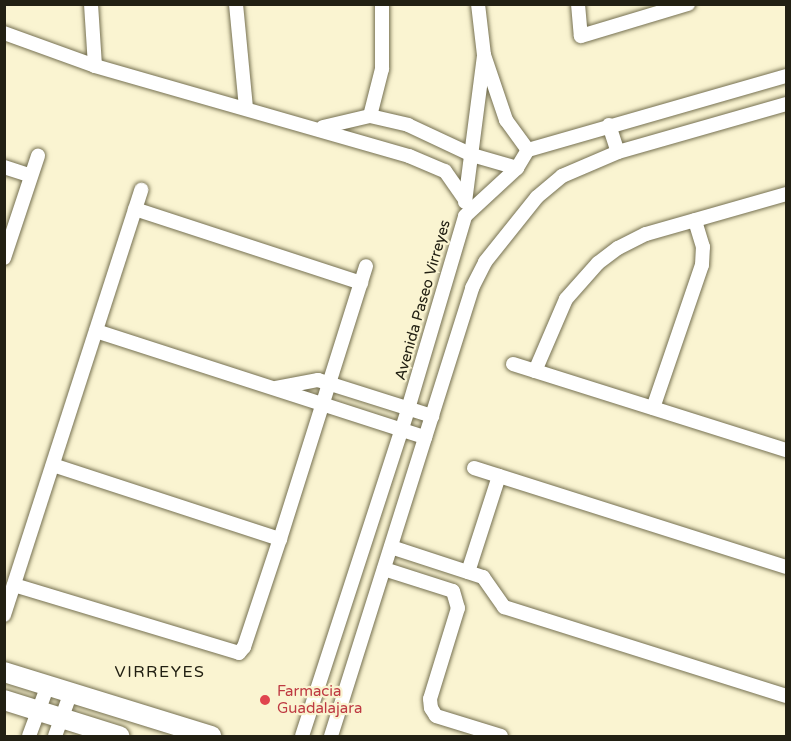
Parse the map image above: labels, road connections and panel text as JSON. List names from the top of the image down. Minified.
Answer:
{"streets":{"street":["Avenida Paseo Virreyes"]},"districts":["VIRREYES"],"places":["Farmacia Guadalajara"]}
